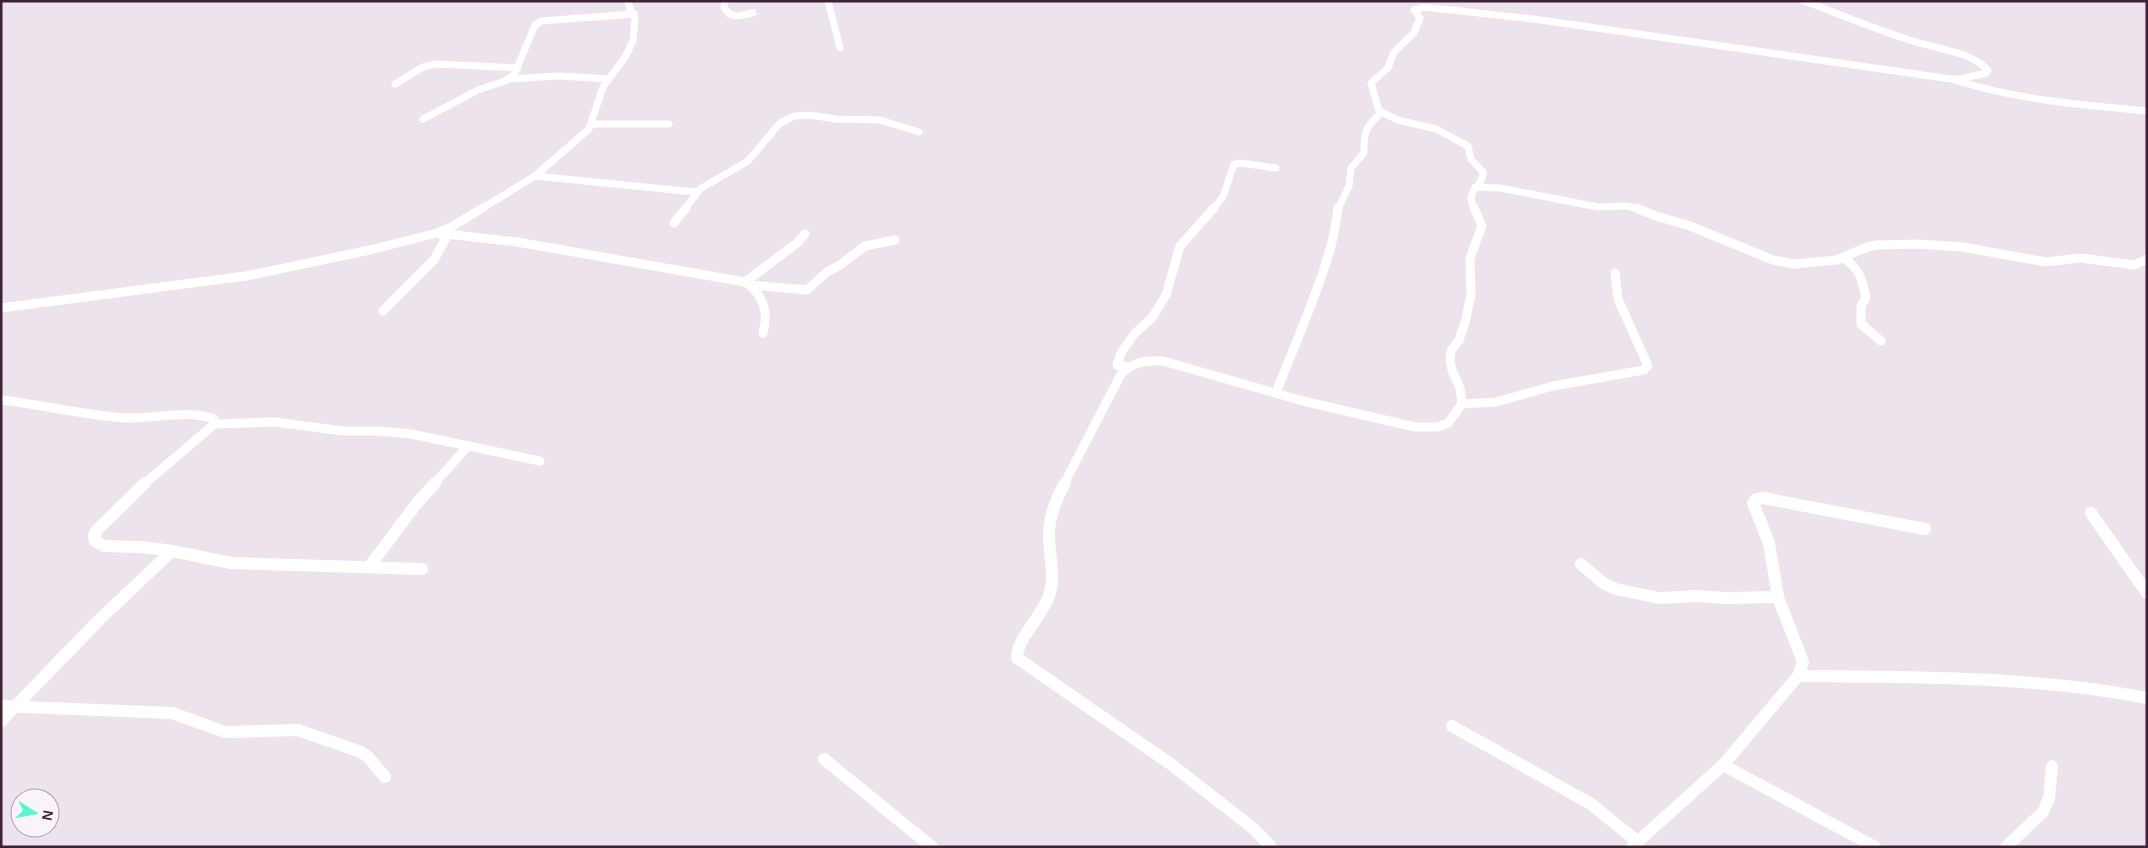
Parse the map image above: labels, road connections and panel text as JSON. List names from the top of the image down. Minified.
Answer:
{"north":"right"}
